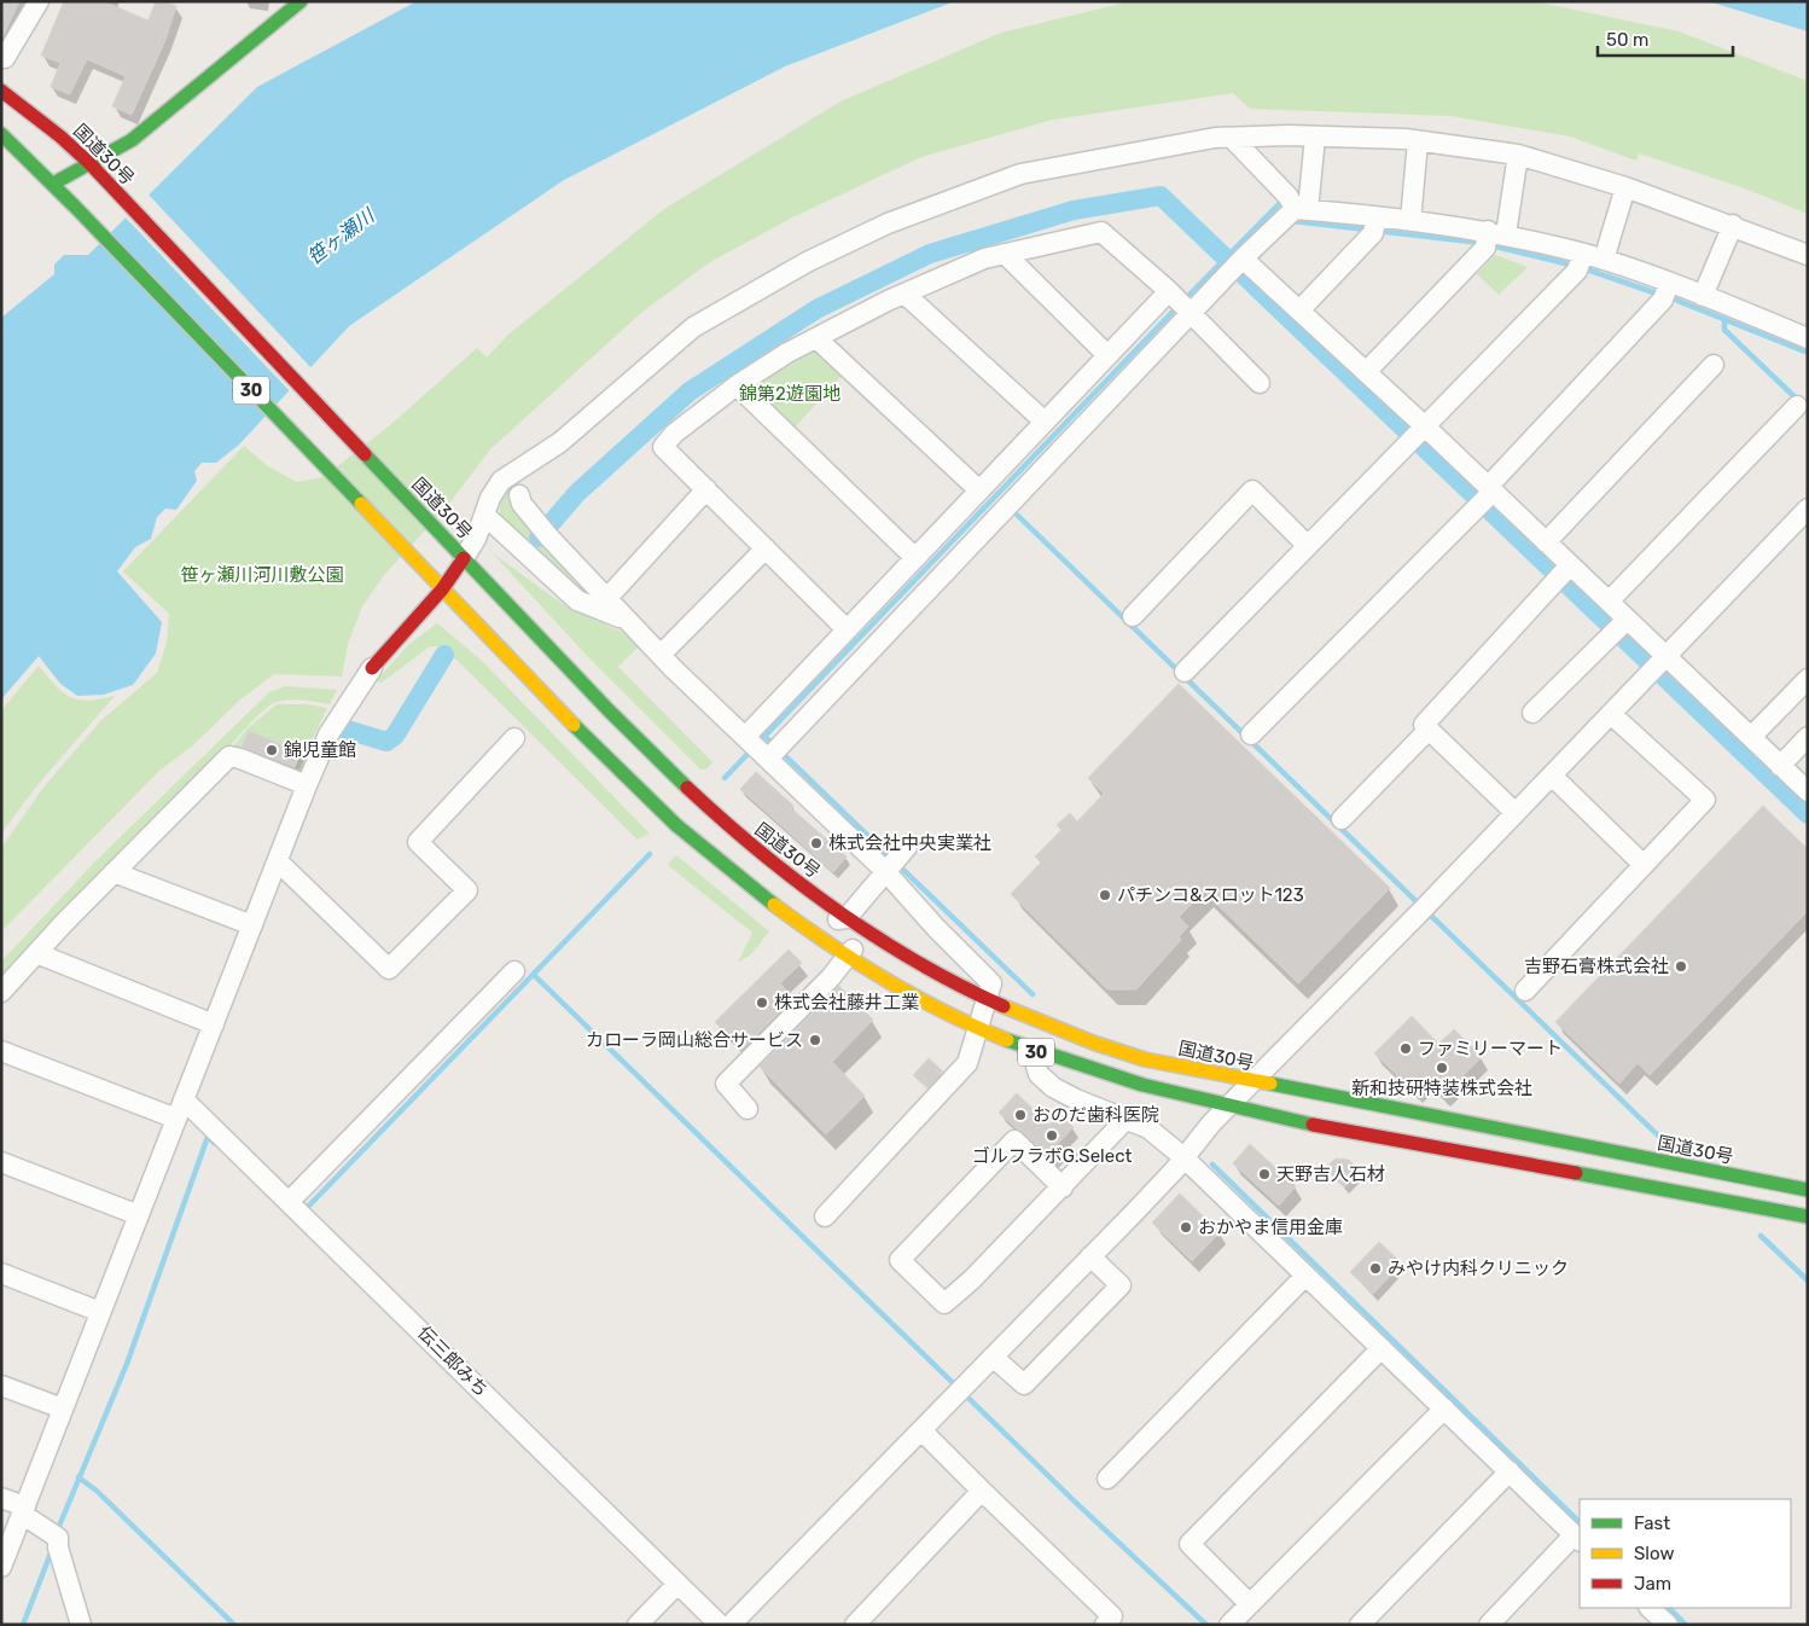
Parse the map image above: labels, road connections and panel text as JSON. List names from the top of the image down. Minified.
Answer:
{"streets":{"main road":["国道30号","30"],"street":["伝三郎みち"]},"water":["笹ヶ瀬川"],"parks":["錦第2遊園地","笹ヶ瀬川河川敷公園"],"places":["錦児童館","株式会社中央実業社","パチンコ&スロット123","吉野石膏株式会社","株式会社藤井工業","カローラ岡山総合サービス","ファミリーマート","新和技研特装株式会社","おのだ歯科医院","ゴルフラボG.Select","天野吉人石材","おかやま信用金庫","みやけ内科クリニック"],"legend":["Fast","Slow","Jam"],"scale_bar":"50 m"}
